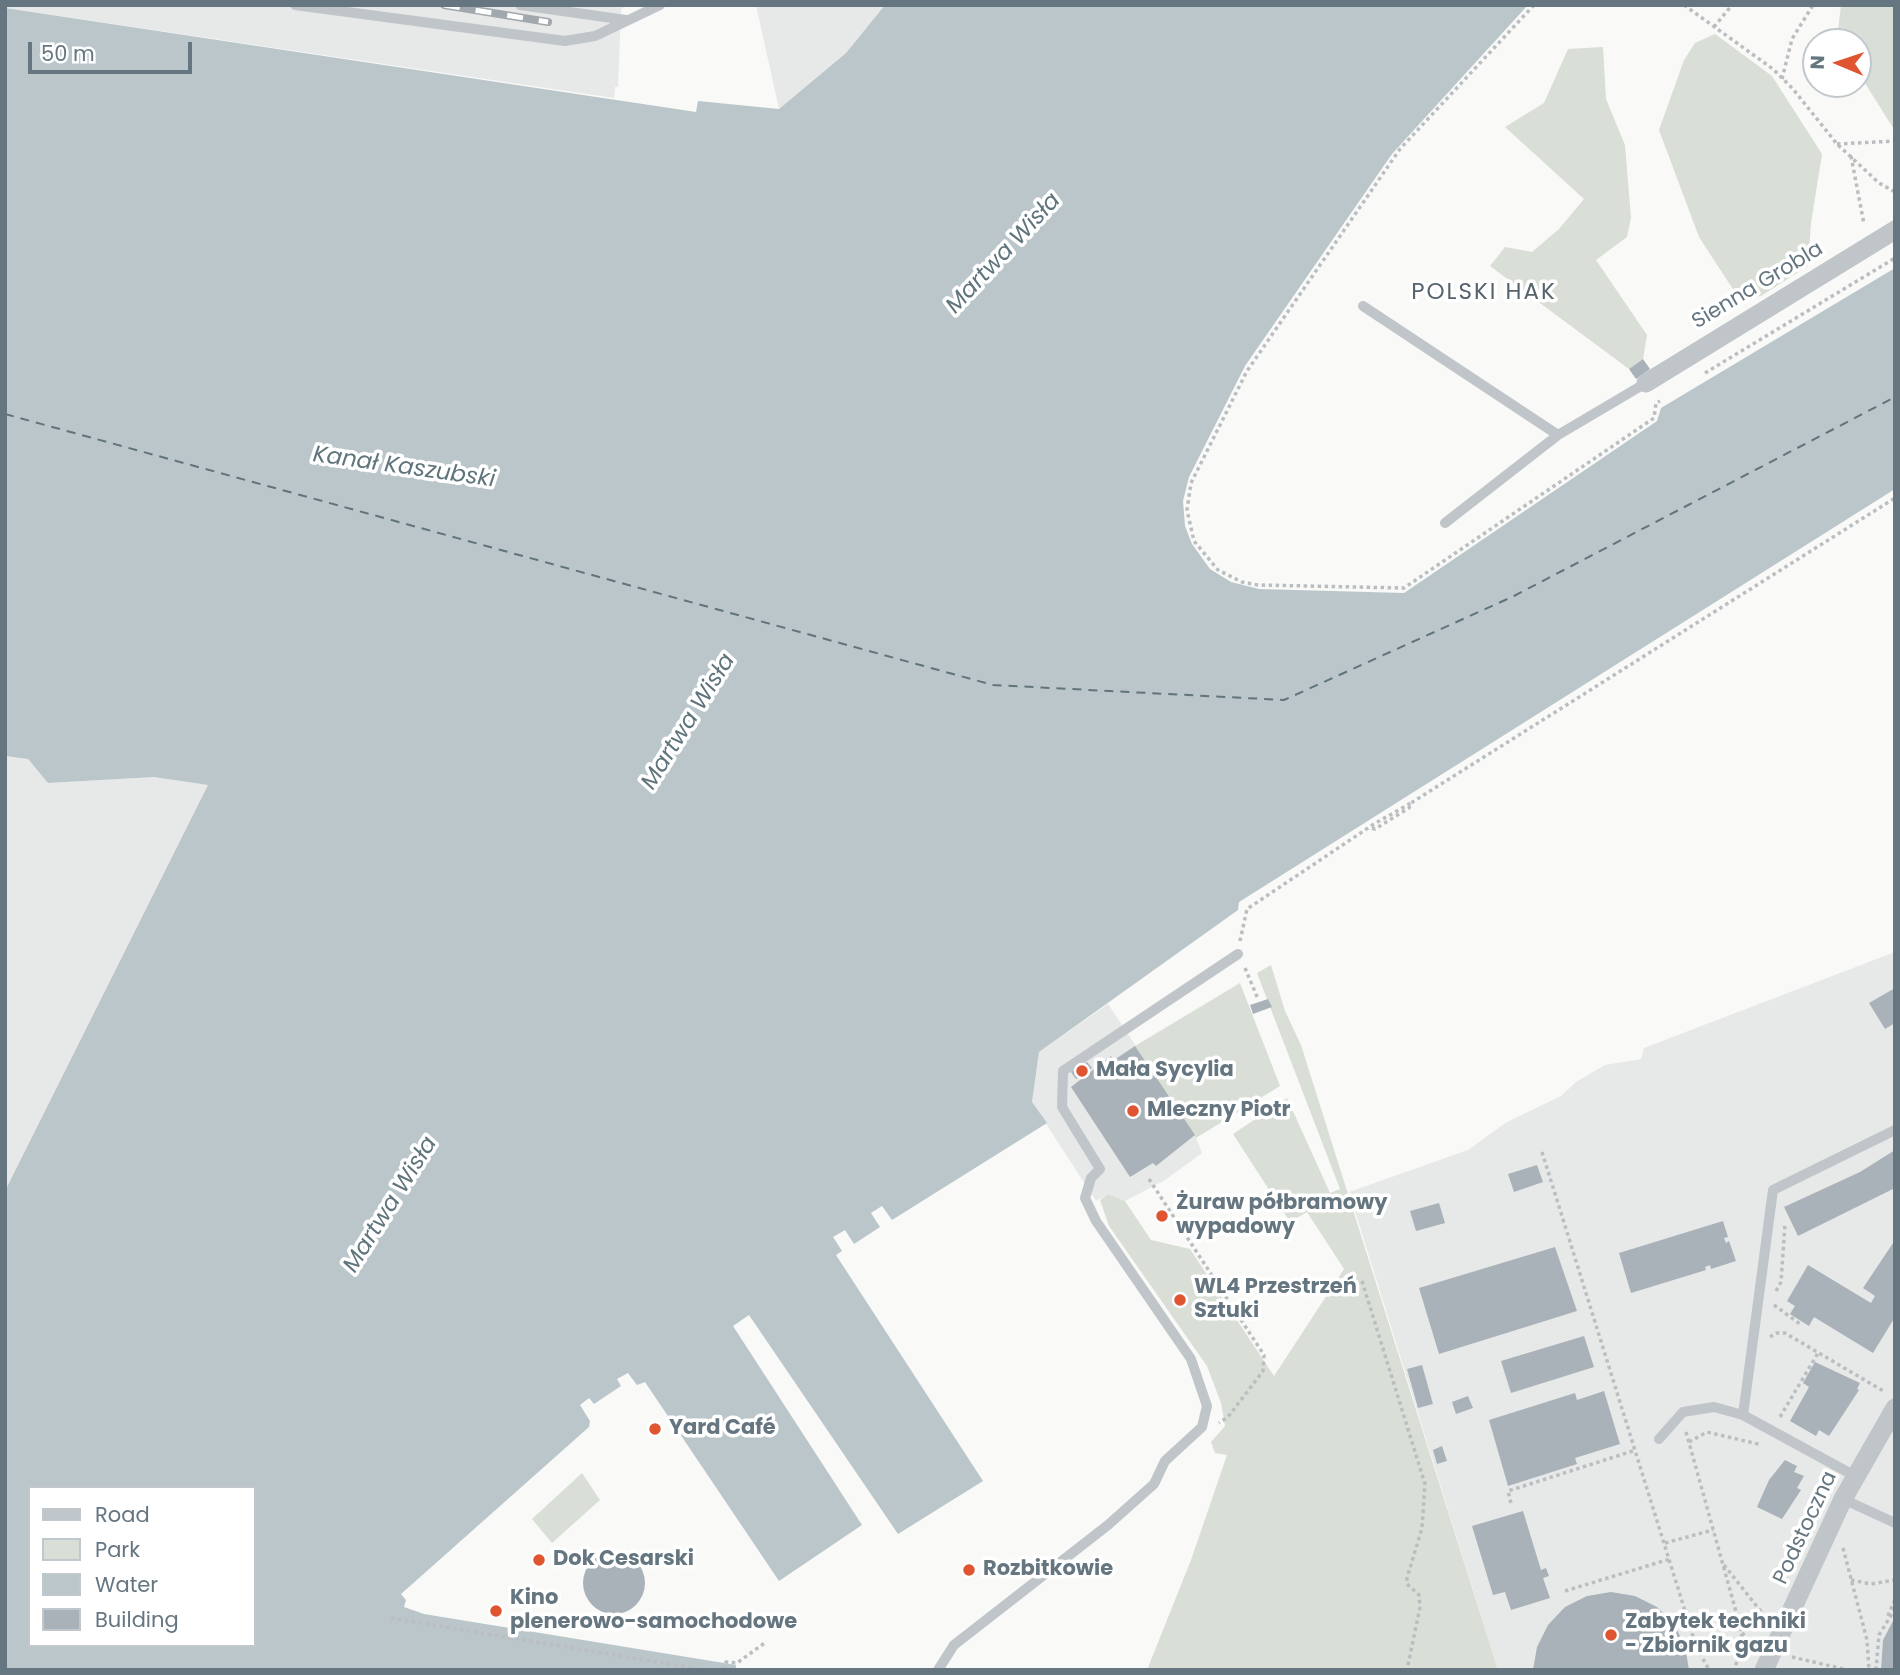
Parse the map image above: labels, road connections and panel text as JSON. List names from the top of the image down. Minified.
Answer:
{"streets":{"street":["Sienna Grobla","Podstoczna"]},"districts":["POLSKI HAK"],"water":["Martwa Wisła","Kanał Kaszubski"],"places":["Mała Sycylia","Mleczny Piotr","Żuraw półbramowy wypadowy","WL4 Przestrzeń Sztuki","Yard Café","Dok Cesarski","Rozbitkowie","Kino plenerowo-samochodowe","Zabytek techniki - Zbiornik gazu"],"legend":["Road","Park","Water","Building"],"scale_bar":"50 m","north":"left"}
